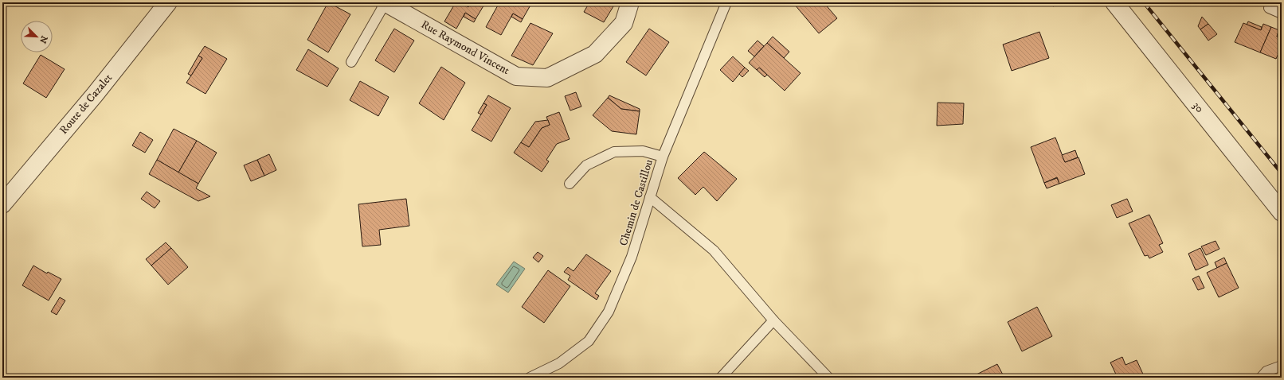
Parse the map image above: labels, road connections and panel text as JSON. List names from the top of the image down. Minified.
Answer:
{"streets":{"street":["Rue Raymond Vincent","Route de Cazalet","30"],"lane":["Chemin de Castillou"]},"north":"bottom right"}
